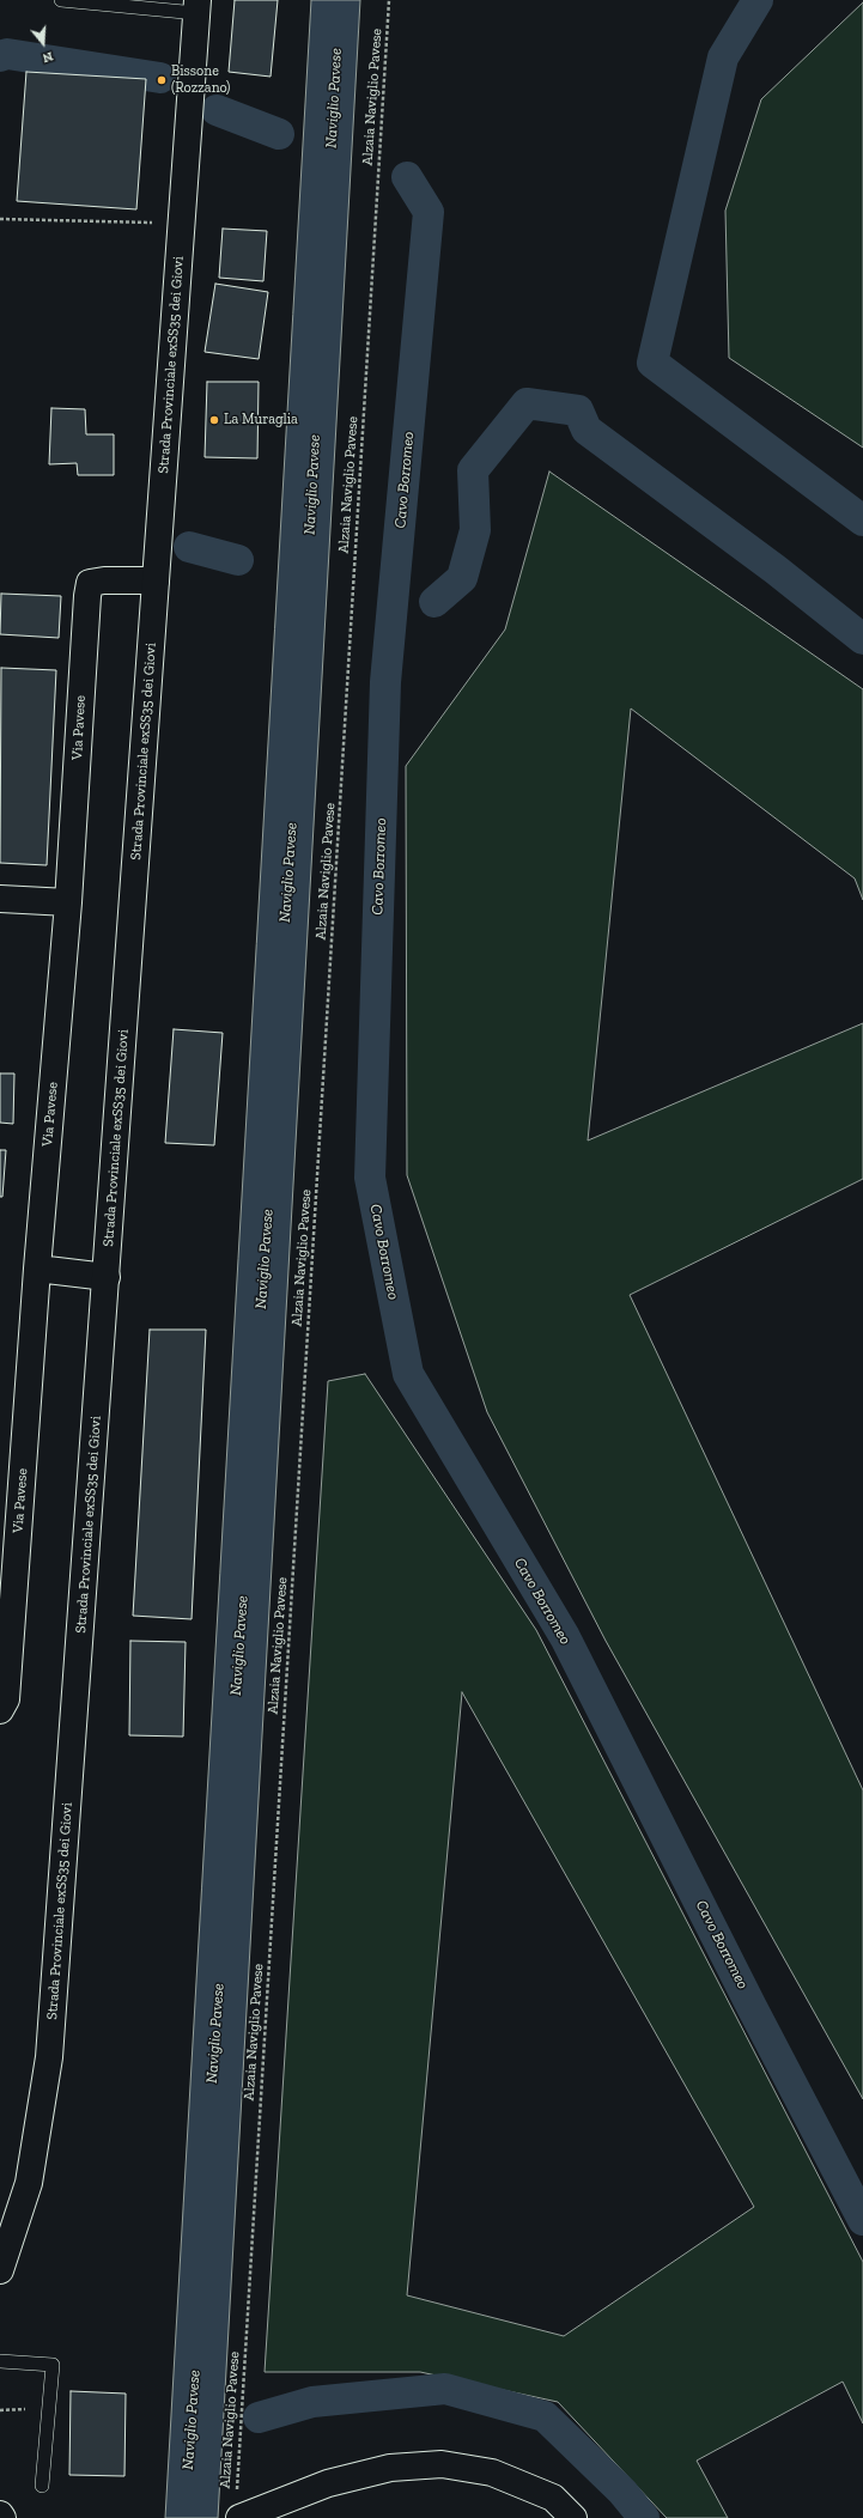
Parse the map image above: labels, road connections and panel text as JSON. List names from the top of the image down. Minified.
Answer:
{"streets":{"main road":["Strada Provinciale exSS35 dei Giovi","Via Pavese"],"path":["Alzaia Naviglio Pavese"]},"crossings":[["Strada Provinciale exSS35 dei Giovi","Via Pavese"]],"water":["Naviglio Pavese","Cavo Borromeo"],"places":["Bissone (Rozzano)","La Muraglia"],"north":"bottom"}
